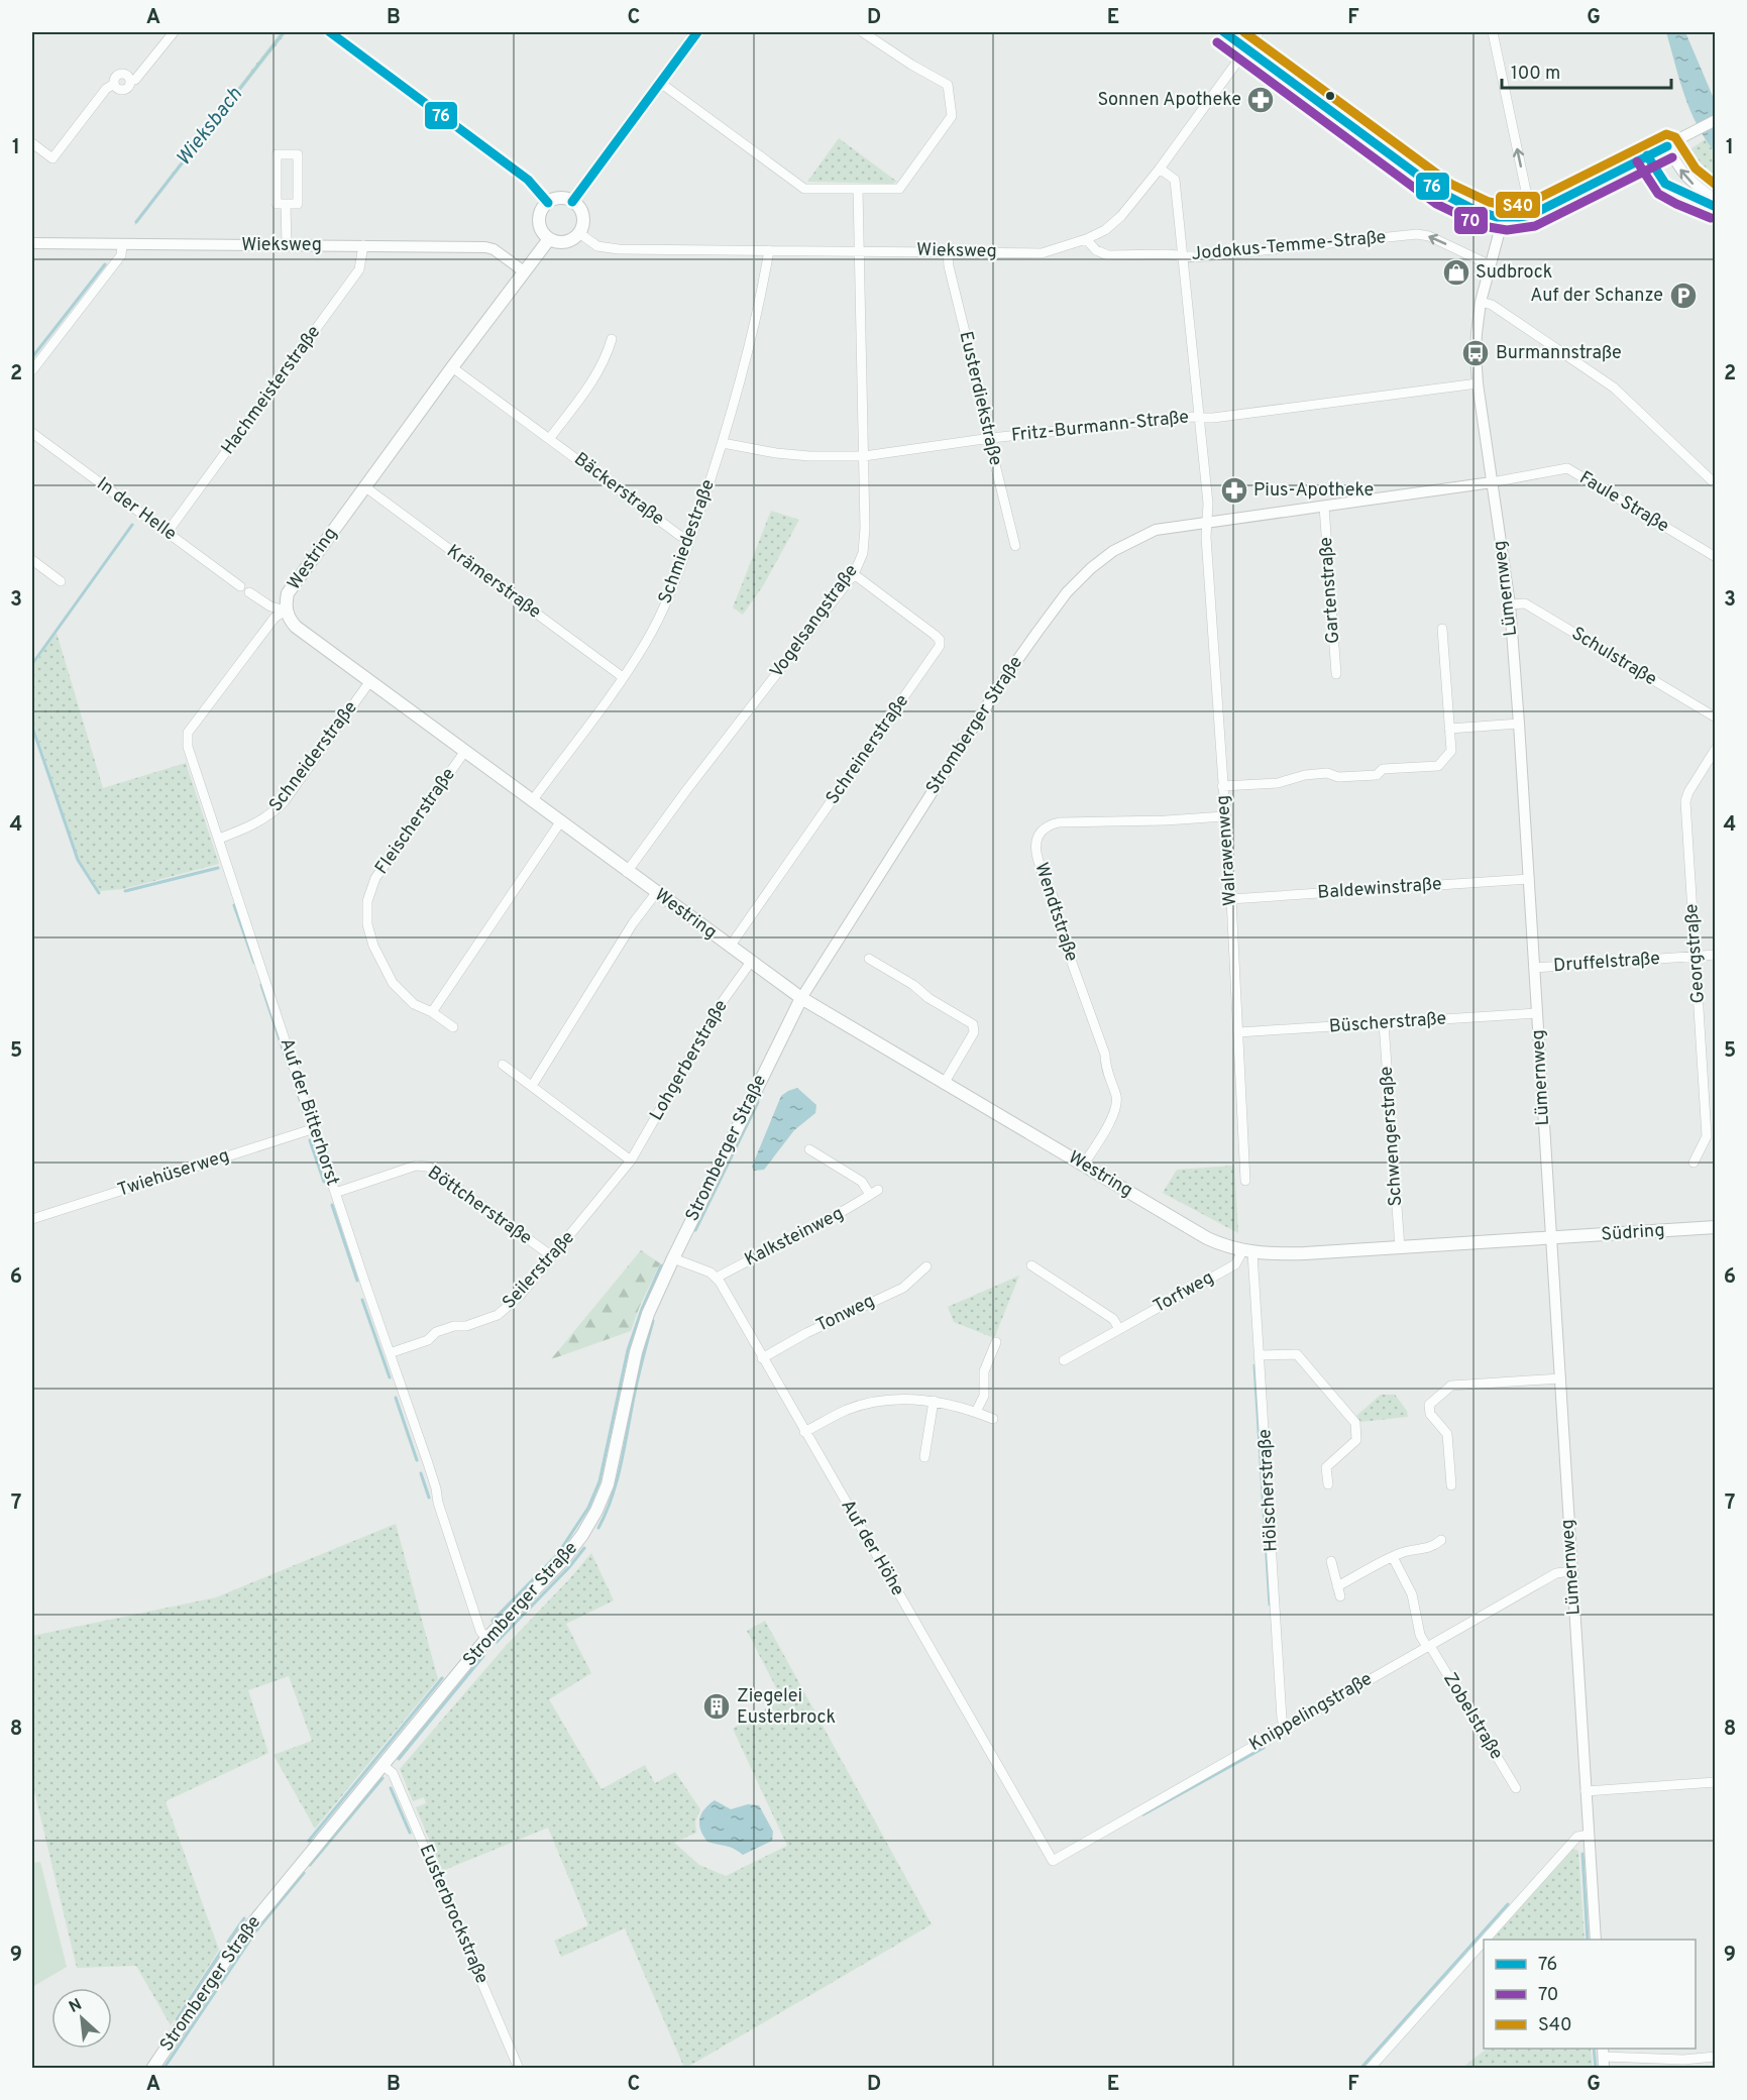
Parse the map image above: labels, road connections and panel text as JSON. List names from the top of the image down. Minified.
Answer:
{"streets":{"main road":["Westring","Stromberger Straße","Südring"],"street":["Wieksweg","Jodokus-Temme-Straße","Hachmeisterstraße","Eusterdiekstraße","Fritz-Burmann-Straße","Bäckerstraße","Faule Straße","In der Helle","Schmiedestraße","Krämerstraße","Lümernweg","Gartenstraße","Vogelsangstraße","Schulstraße","Schreinerstraße","Schneiderstraße","Fleischerstraße","Walrawenweg","Baldewinstraße","Wendtstraße","Georgstraße","Druffelstraße","Büscherstraße","Lohgerberstraße","Auf der Bitterhorst","Schwengerstraße","Twiehüserweg","Böttcherstraße","Kalksteinweg","Seilerstraße","Torfweg","Tonweg","Hölscherstraße","Auf der Höhe","Knippelingstraße","Zobelstraße","Eusterbrockstraße"]},"crossings":[["Wieksweg","Jodokus-Temme-Straße"],["Wieksweg","Hachmeisterstraße"],["Wieksweg","Eusterdiekstraße"],["Wieksweg","Schmiedestraße"],["Wieksweg","Westring"],["Wieksweg","Vogelsangstraße"],["Wieksweg","Walrawenweg"],["Jodokus-Temme-Straße","Lümernweg"],["Jodokus-Temme-Straße","Walrawenweg"],["Hachmeisterstraße","In der Helle"],["Eusterdiekstraße","Fritz-Burmann-Straße"],["Fritz-Burmann-Straße","Schmiedestraße"],["Fritz-Burmann-Straße","Lümernweg"],["Fritz-Burmann-Straße","Vogelsangstraße"],["Fritz-Burmann-Straße","Walrawenweg"],["Bäckerstraße","Schmiedestraße"],["Bäckerstraße","Westring"],["Faule Straße","Lümernweg"],["Faule Straße","Stromberger Straße"],["Schmiedestraße","Westring"],["Schmiedestraße","Krämerstraße"],["Westring","Krämerstraße"],["Westring","Lümernweg"],["Westring","Vogelsangstraße"],["Westring","Stromberger Straße"],["Westring","Schreinerstraße"],["Westring","Schneiderstraße"],["Westring","Fleischerstraße"],["Westring","Wendtstraße"],["Westring","Lohgerberstraße"],["Westring","Auf der Bitterhorst"],["Westring","Schwengerstraße"],["Westring","Südring"],["Westring","Torfweg"],["Westring","Hölscherstraße"],["Lümernweg","Schulstraße"],["Lümernweg","Stromberger Straße"],["Lümernweg","Baldewinstraße"],["Lümernweg","Druffelstraße"],["Lümernweg","Büscherstraße"],["Lümernweg","Südring"],["Lümernweg","Knippelingstraße"],["Gartenstraße","Stromberger Straße"],["Vogelsangstraße","Schreinerstraße"],["Stromberger Straße","Walrawenweg"],["Stromberger Straße","Auf der Bitterhorst"],["Stromberger Straße","Eusterbrockstraße"],["Schneiderstraße","Auf der Bitterhorst"],["Walrawenweg","Baldewinstraße"],["Walrawenweg","Wendtstraße"],["Walrawenweg","Büscherstraße"],["Georgstraße","Druffelstraße"],["Büscherstraße","Schwengerstraße"],["Lohgerberstraße","Seilerstraße"],["Auf der Bitterhorst","Twiehüserweg"],["Auf der Bitterhorst","Böttcherstraße"],["Auf der Bitterhorst","Seilerstraße"],["Böttcherstraße","Seilerstraße"],["Kalksteinweg","Auf der Höhe"],["Torfweg","Hölscherstraße"],["Tonweg","Auf der Höhe"],["Hölscherstraße","Knippelingstraße"],["Auf der Höhe","Knippelingstraße"],["Knippelingstraße","Zobelstraße"]],"one_way":["Jodokus-Temme-Straße"],"water":["Wieksbach"],"places":{"pharmacy":["Sonnen Apotheke","Pius-Apotheke"],"shop":["Sudbrock"],"parking":["Auf der Schanze"],"bus stop":["Burmannstraße"],"building":["Ziegelei Eusterbrock"]},"lines":["transit line 76","transit line S40","transit line 70"],"legend":["76","70","S40"],"scale_bar":"100 m","north":"top left","grid":{"columns":["A","B","C","D","E","F","G"],"rows":["1","2","3","4","5","6","7","8","9"]}}
